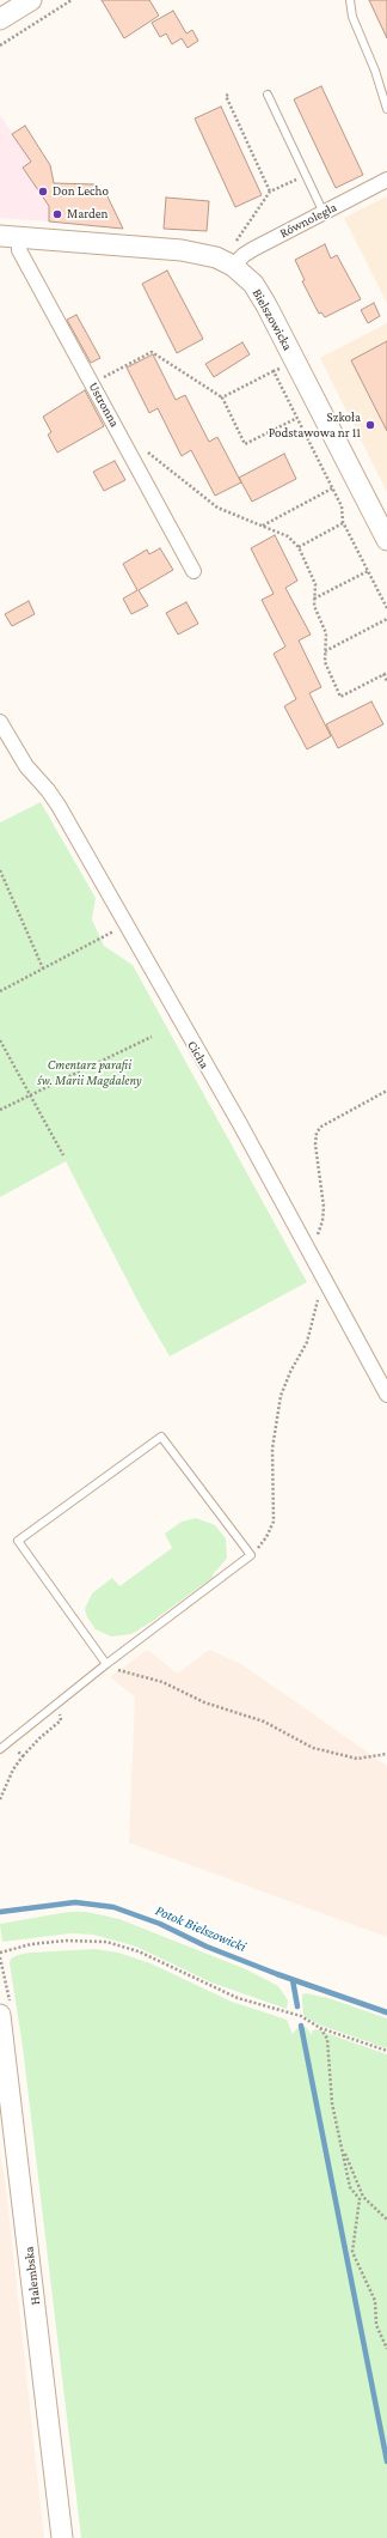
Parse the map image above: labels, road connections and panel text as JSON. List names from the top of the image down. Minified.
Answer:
{"streets":{"street":["Równoległa","Bielszowicka","Ustronna","Cicha","Halembska"]},"crossings":[["Równoległa","Bielszowicka"],["Bielszowicka","Ustronna"]],"water":["Potok Bielszowicki"],"parks":["Cmentarz parafii św. Marii Magdaleny"],"places":["Don Lecho","Marden","Szkoła Podstawowa nr 11"]}
